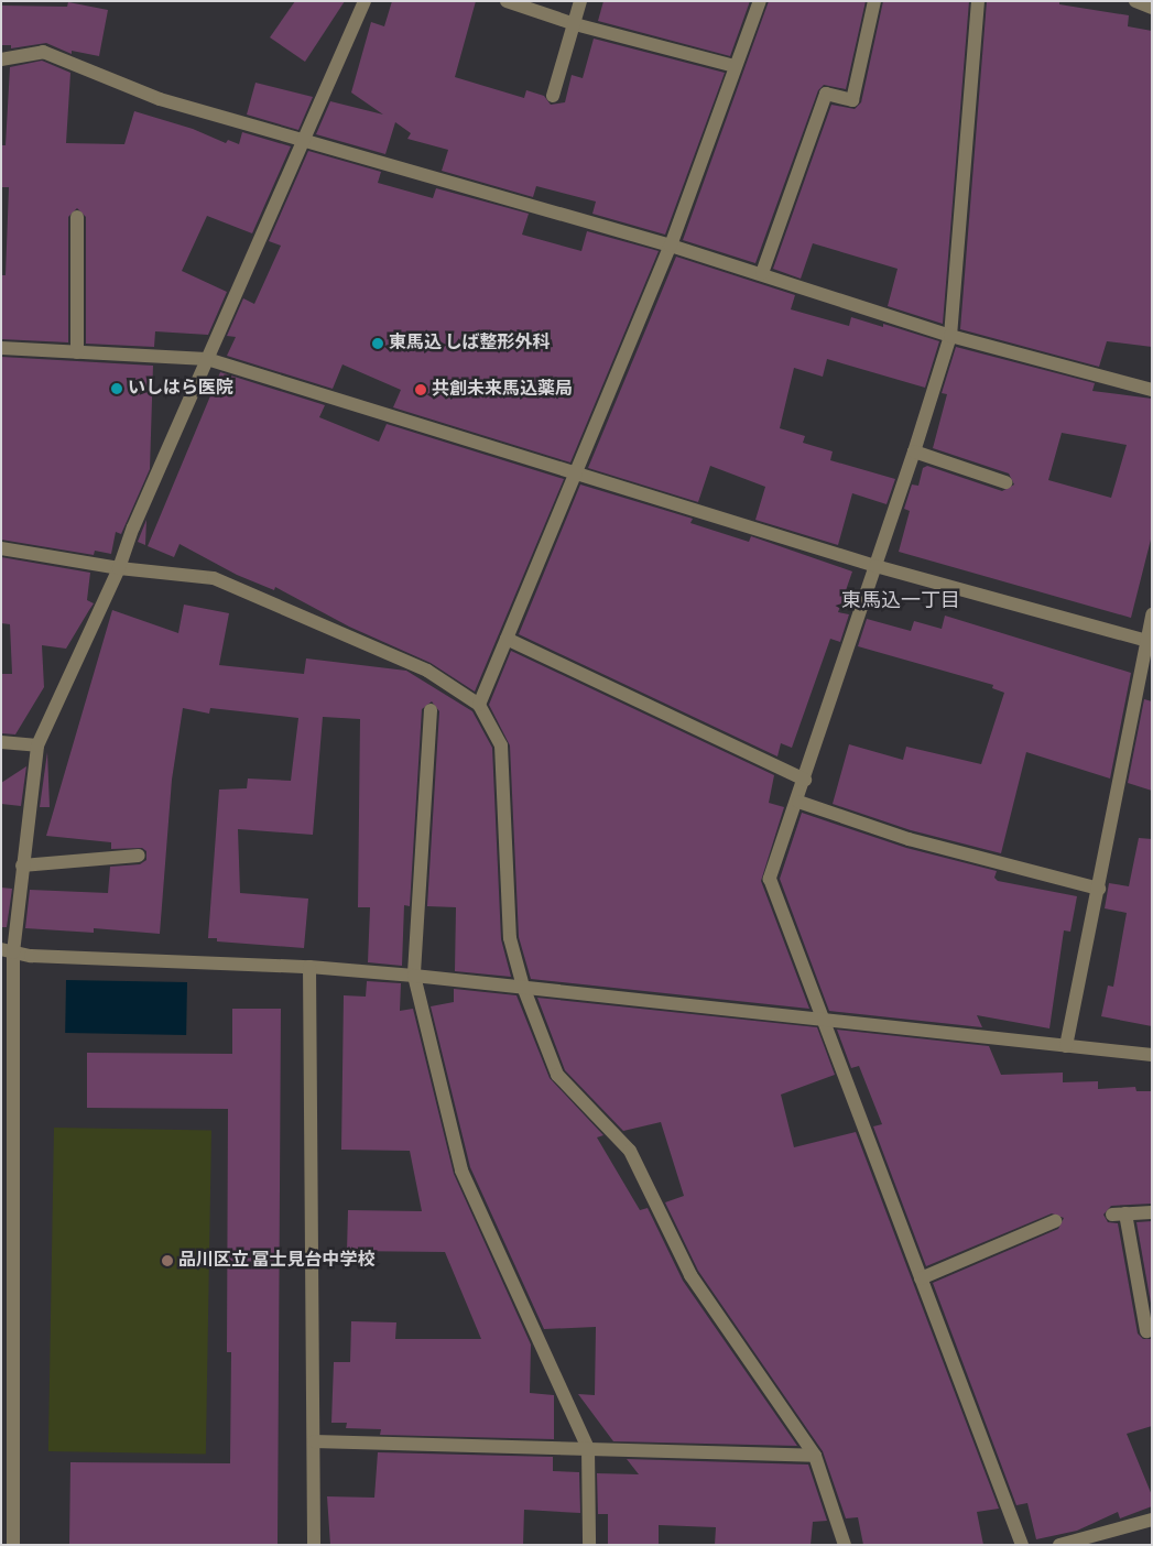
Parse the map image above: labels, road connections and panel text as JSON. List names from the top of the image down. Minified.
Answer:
{"districts":["東馬込一丁目"],"places":["東馬込 しば整形外科","いしはら医院","共創未来馬込薬局","品川区立 冨士見台中学校"]}
